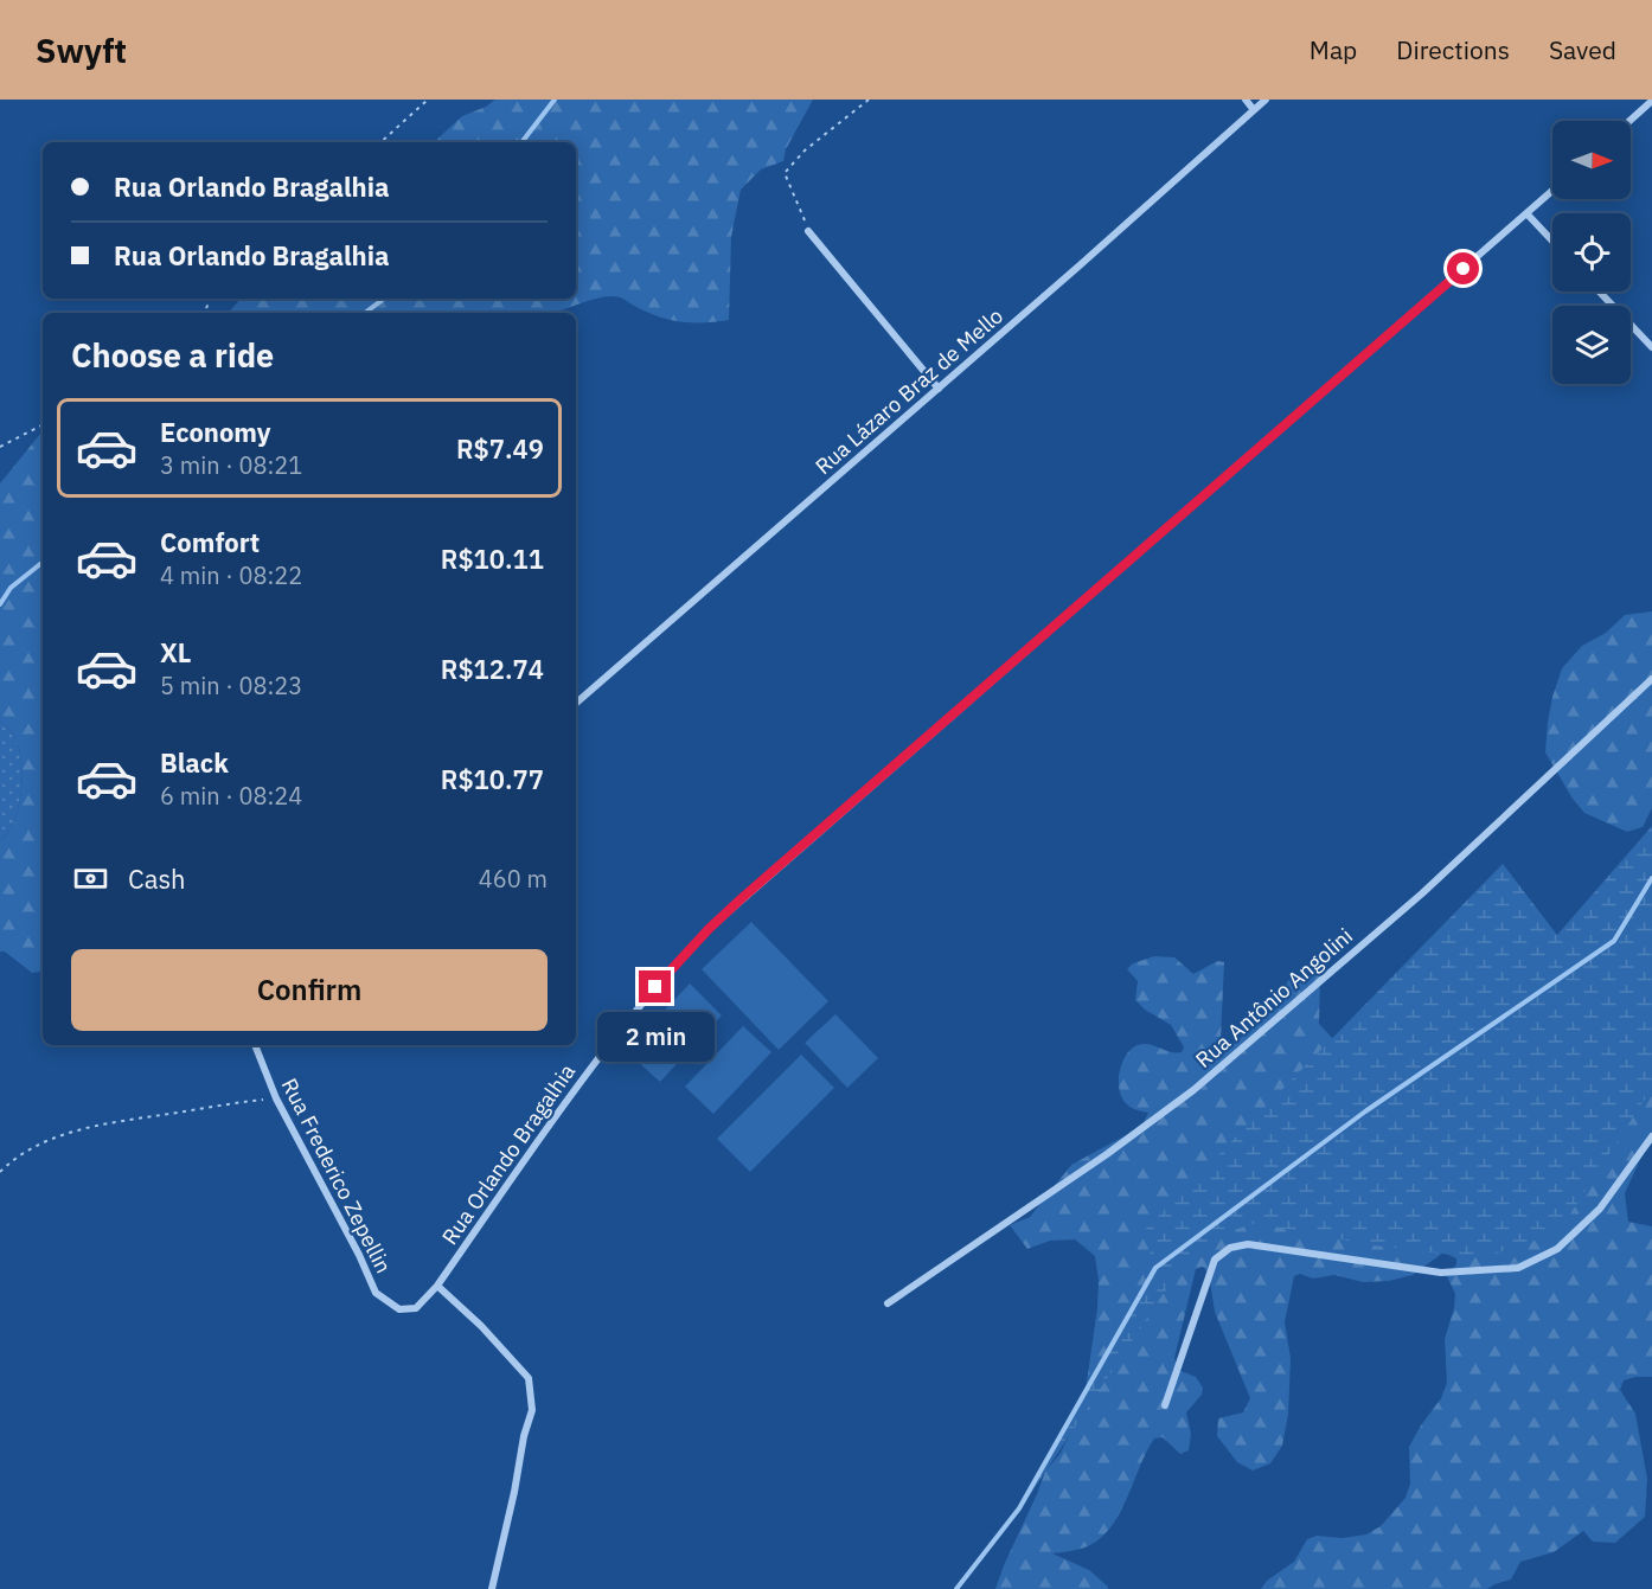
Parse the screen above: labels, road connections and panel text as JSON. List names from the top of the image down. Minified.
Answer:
{"streets":{"street":["Rua Lázaro Braz de Mello","Rua Antônio Angolini","Rua Orlando Bragalhia","Rua Frederico Zepellin"]},"crossings":[["Rua Orlando Bragalhia","Rua Frederico Zepellin"]],"north":"right","page":{"header":"Swyft","nav":["Map","Directions","Saved"],"banner":["Rua Orlando Bragalhia","Rua Orlando Bragalhia"],"heading":"Choose a ride","list":[{"name":"Economy","note":"3 min · 08:21","value":"R$7.49"},{"name":"Comfort","note":"4 min · 08:22","value":"R$10.11"},{"name":"XL","note":"5 min · 08:23","value":"R$12.74"},{"name":"Black","note":"6 min · 08:24","value":"R$10.77"}],"pay":["Cash","460 m"],"buttons":"Confirm","bubble":"2 min"}}
